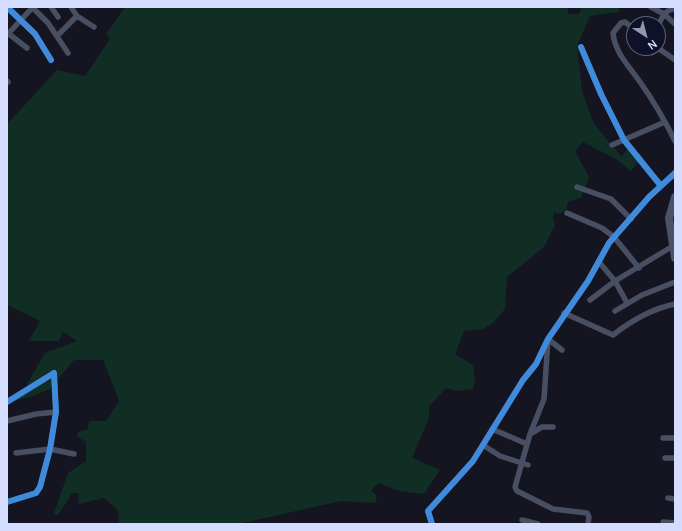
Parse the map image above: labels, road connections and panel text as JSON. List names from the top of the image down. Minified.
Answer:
{"north":"bottom right"}
